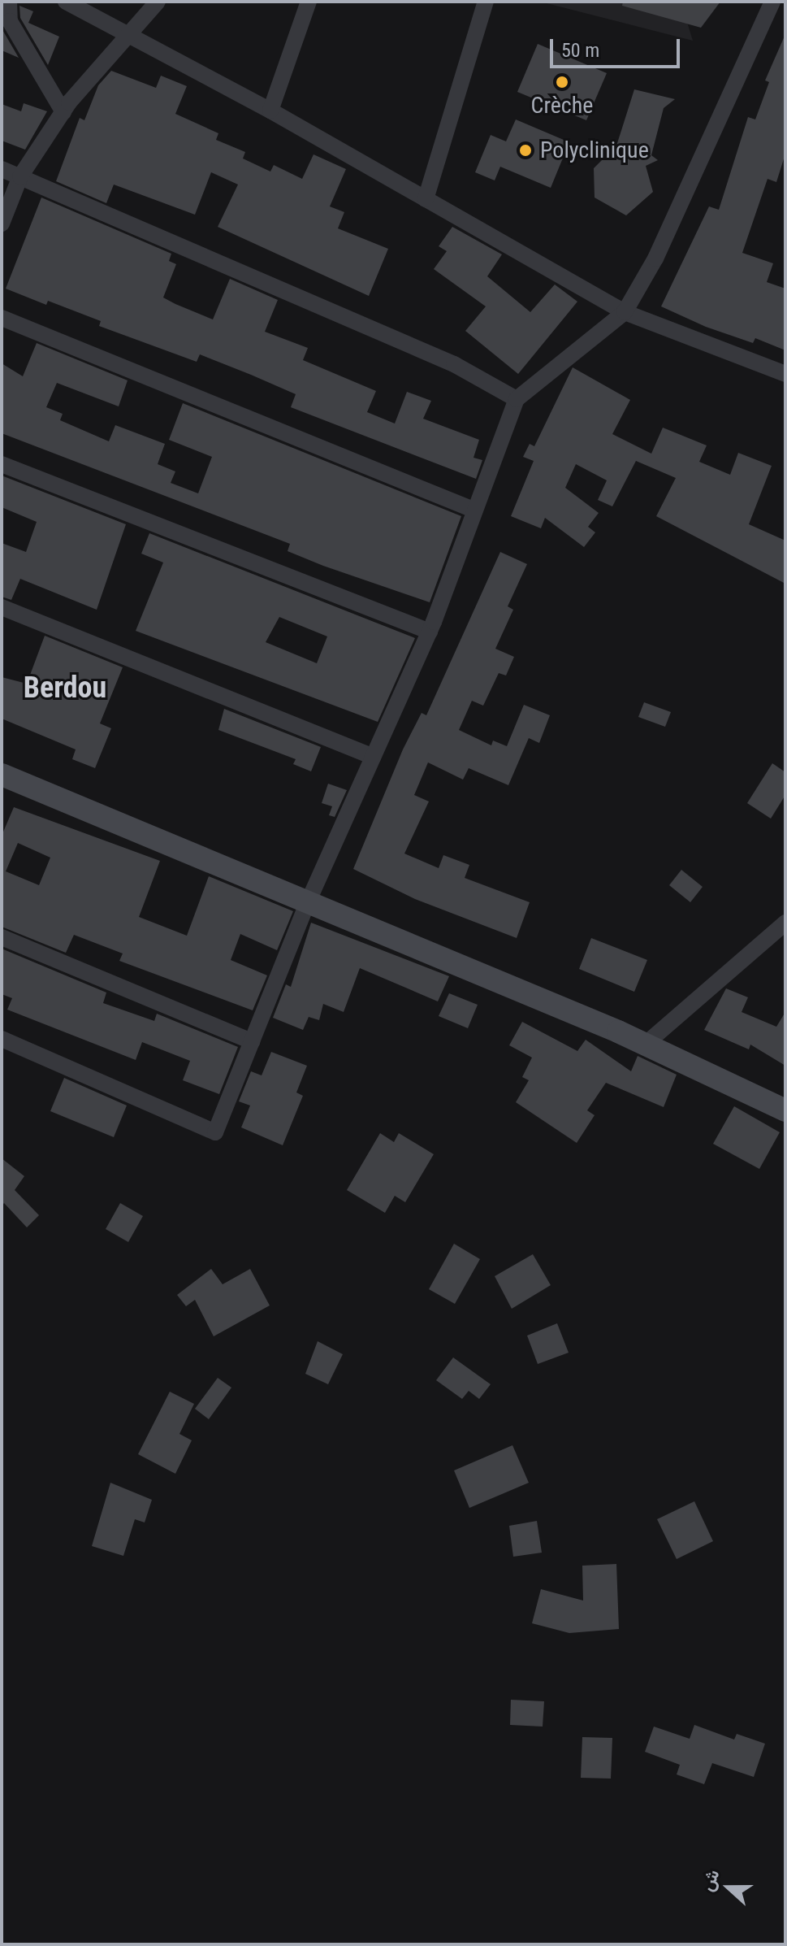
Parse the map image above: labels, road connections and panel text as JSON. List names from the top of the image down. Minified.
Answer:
{"districts":["Berdou"],"places":["Crèche","Polyclinique"],"scale_bar":"50 m","north":"left"}
